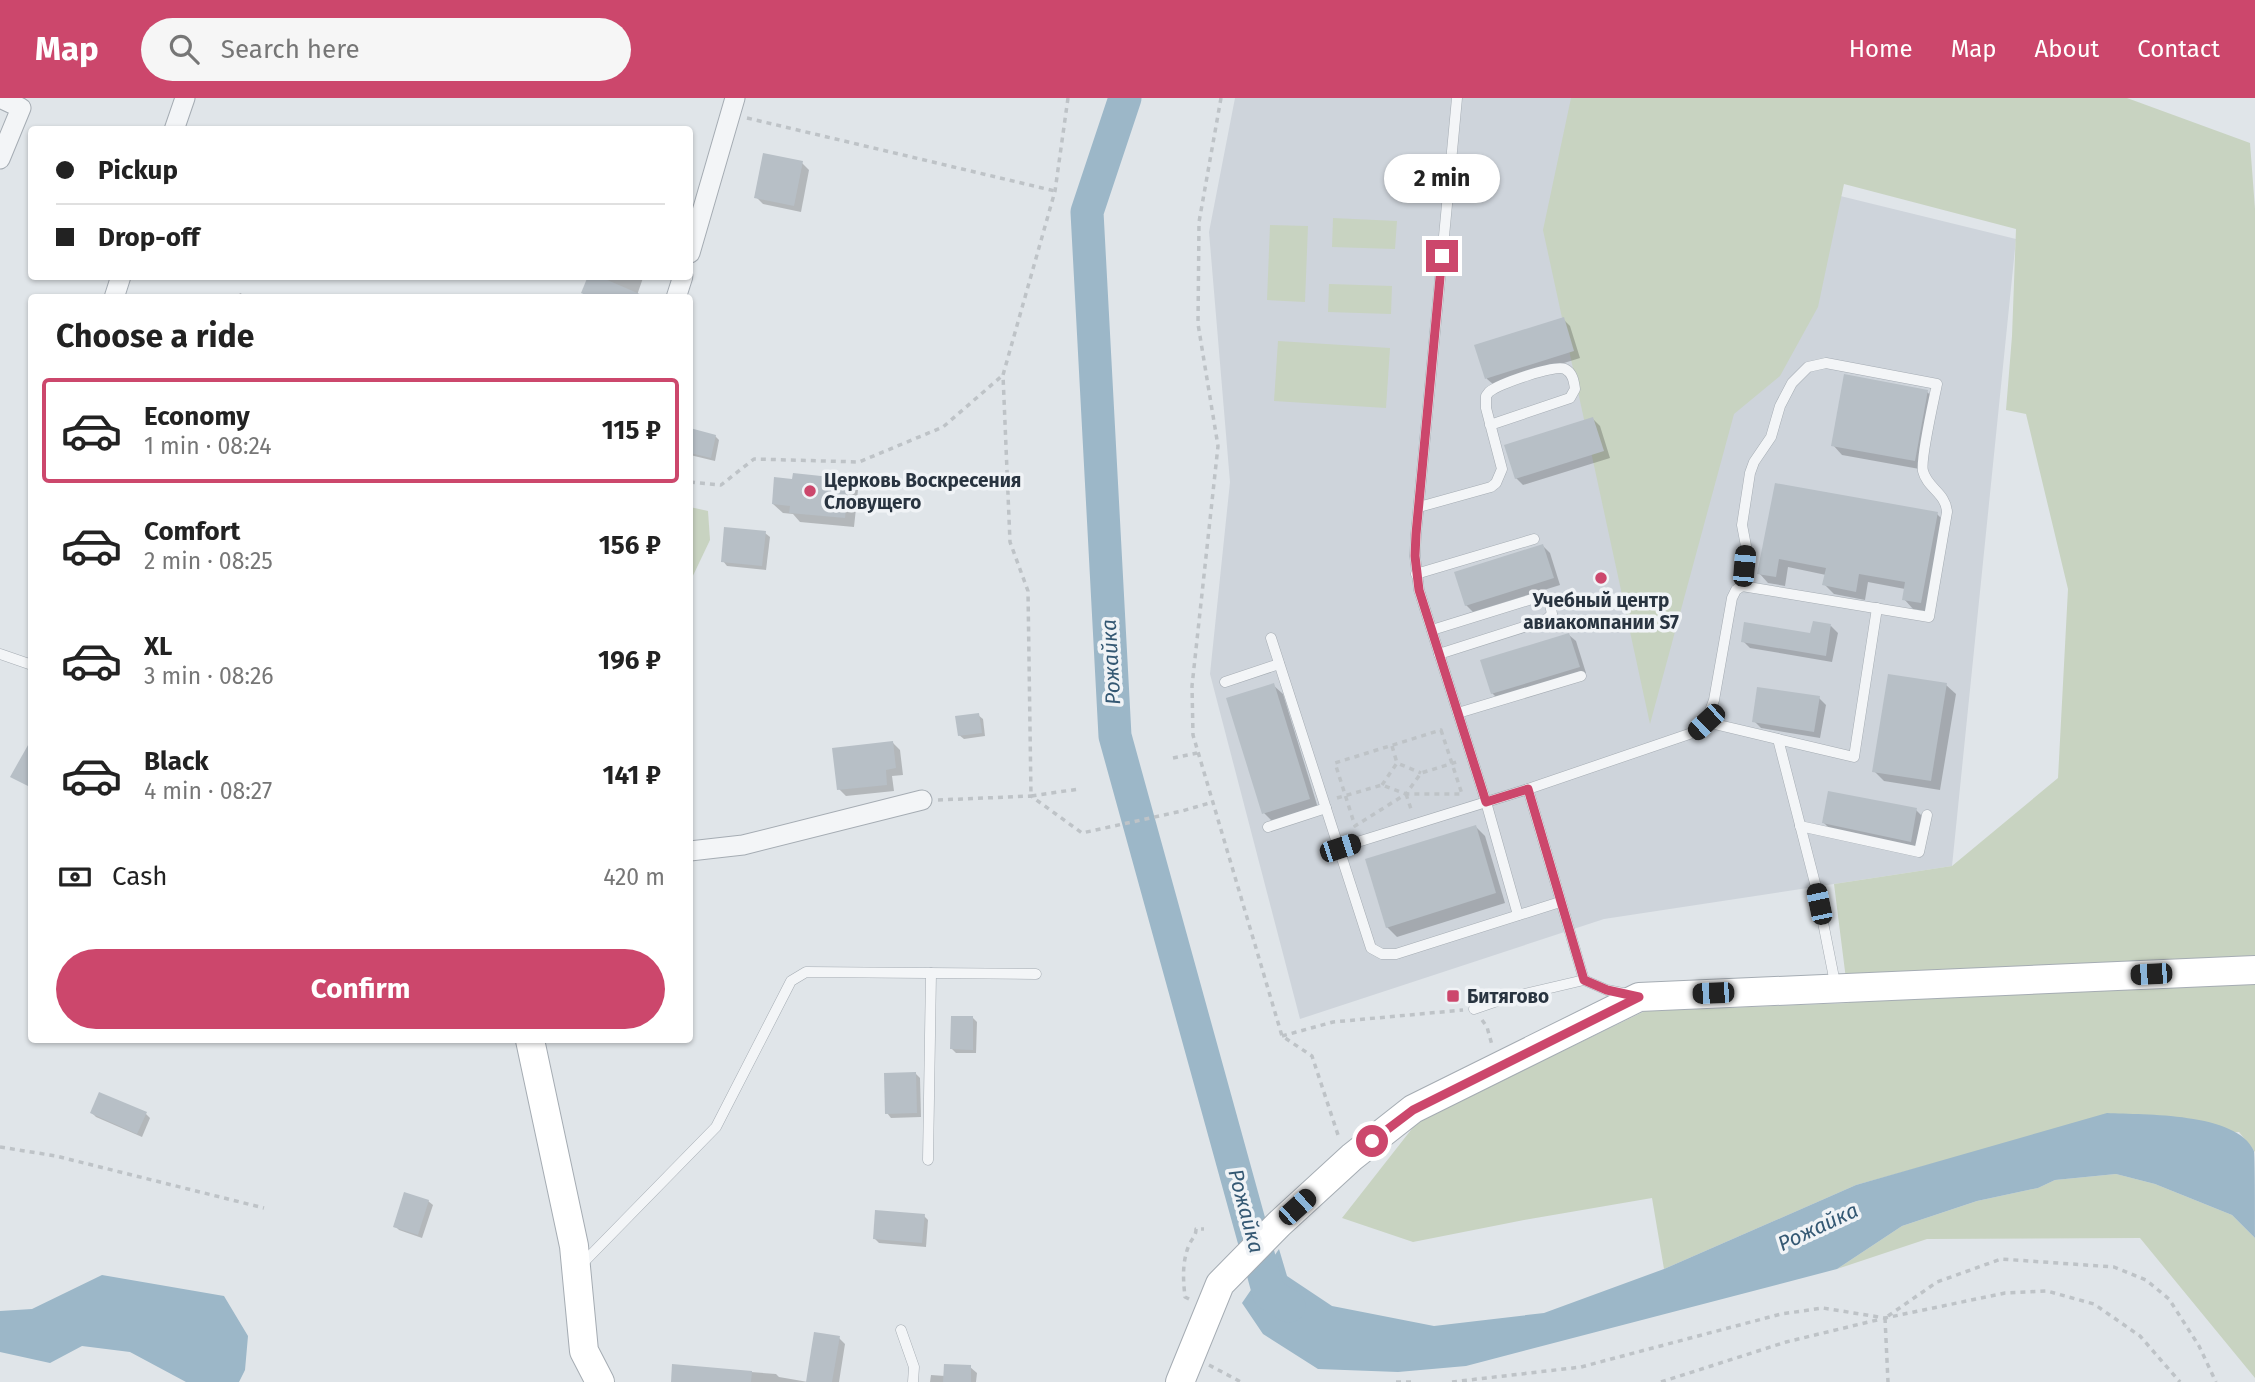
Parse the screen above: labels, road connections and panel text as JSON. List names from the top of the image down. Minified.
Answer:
{"water":["Рожайка"],"places":{"other":["Церковь Воскресения Словущего","Учебный центр авиакомпании S7"],"transit":["Битягово"]},"page":{"header":"Map","search":"Search here","nav":["Home","Map","About","Contact"],"banner":["Pickup","Drop-off"],"bubble":"2 min","heading":"Choose a ride","list":[{"name":"Economy","note":"1 min · 08:24","value":"115 ₽"},{"name":"Comfort","note":"2 min · 08:25","value":"156 ₽"},{"name":"XL","note":"3 min · 08:26","value":"196 ₽"},{"name":"Black","note":"4 min · 08:27","value":"141 ₽"}],"pay":["Cash","420 m"],"buttons":"Confirm"}}
